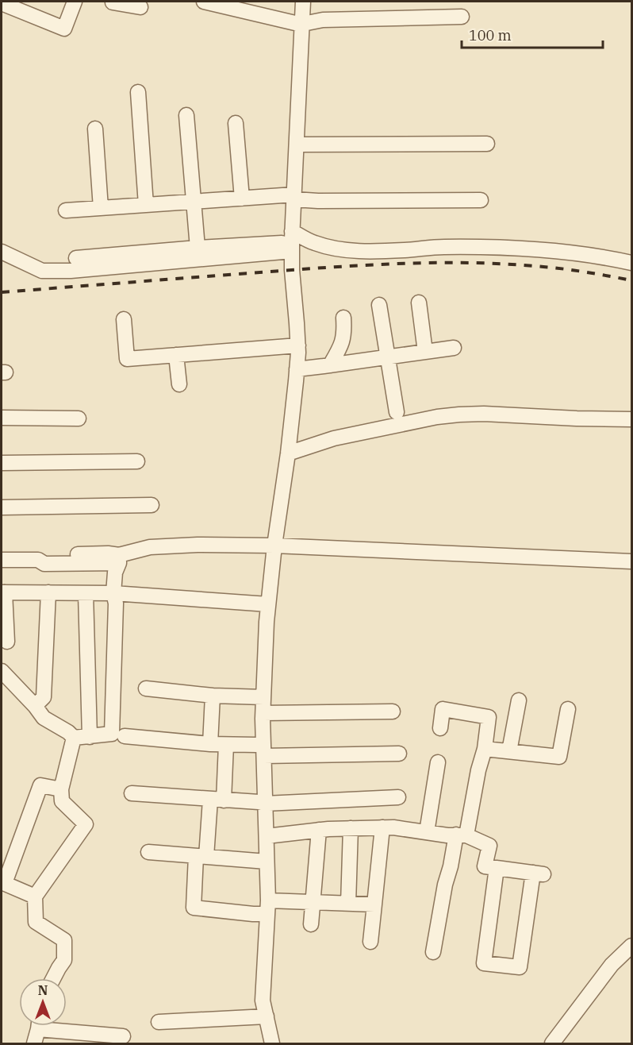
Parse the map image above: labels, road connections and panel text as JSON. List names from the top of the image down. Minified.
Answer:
{"scale_bar":"100 m","north":"top"}
